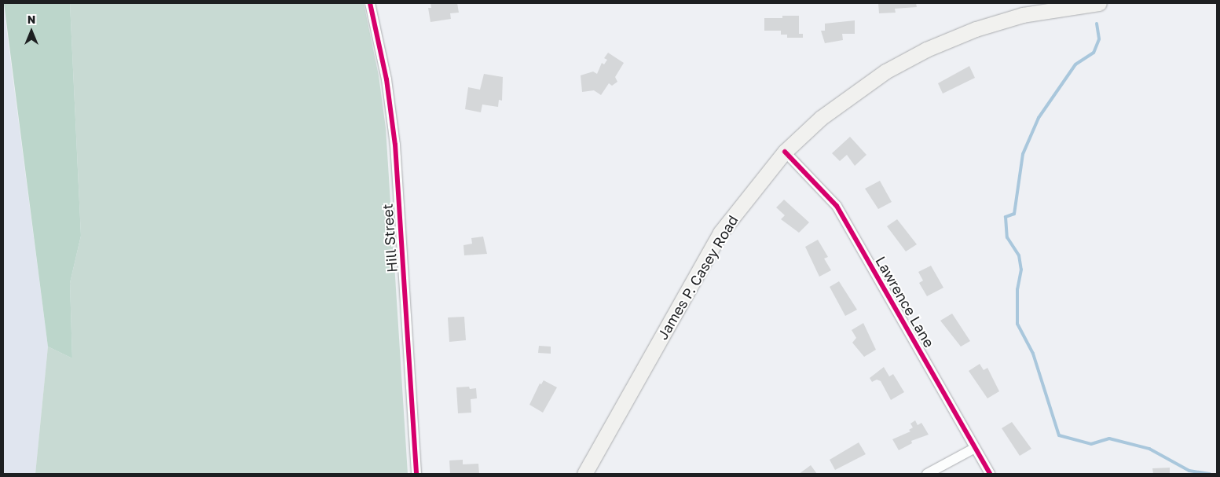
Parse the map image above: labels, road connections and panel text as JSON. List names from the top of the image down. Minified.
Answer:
{"streets":{"main road":["James P. Casey Road"],"street":["Hill Street","Lawrence Lane"]},"crossings":[["James P. Casey Road","Lawrence Lane"]],"north":"top"}
